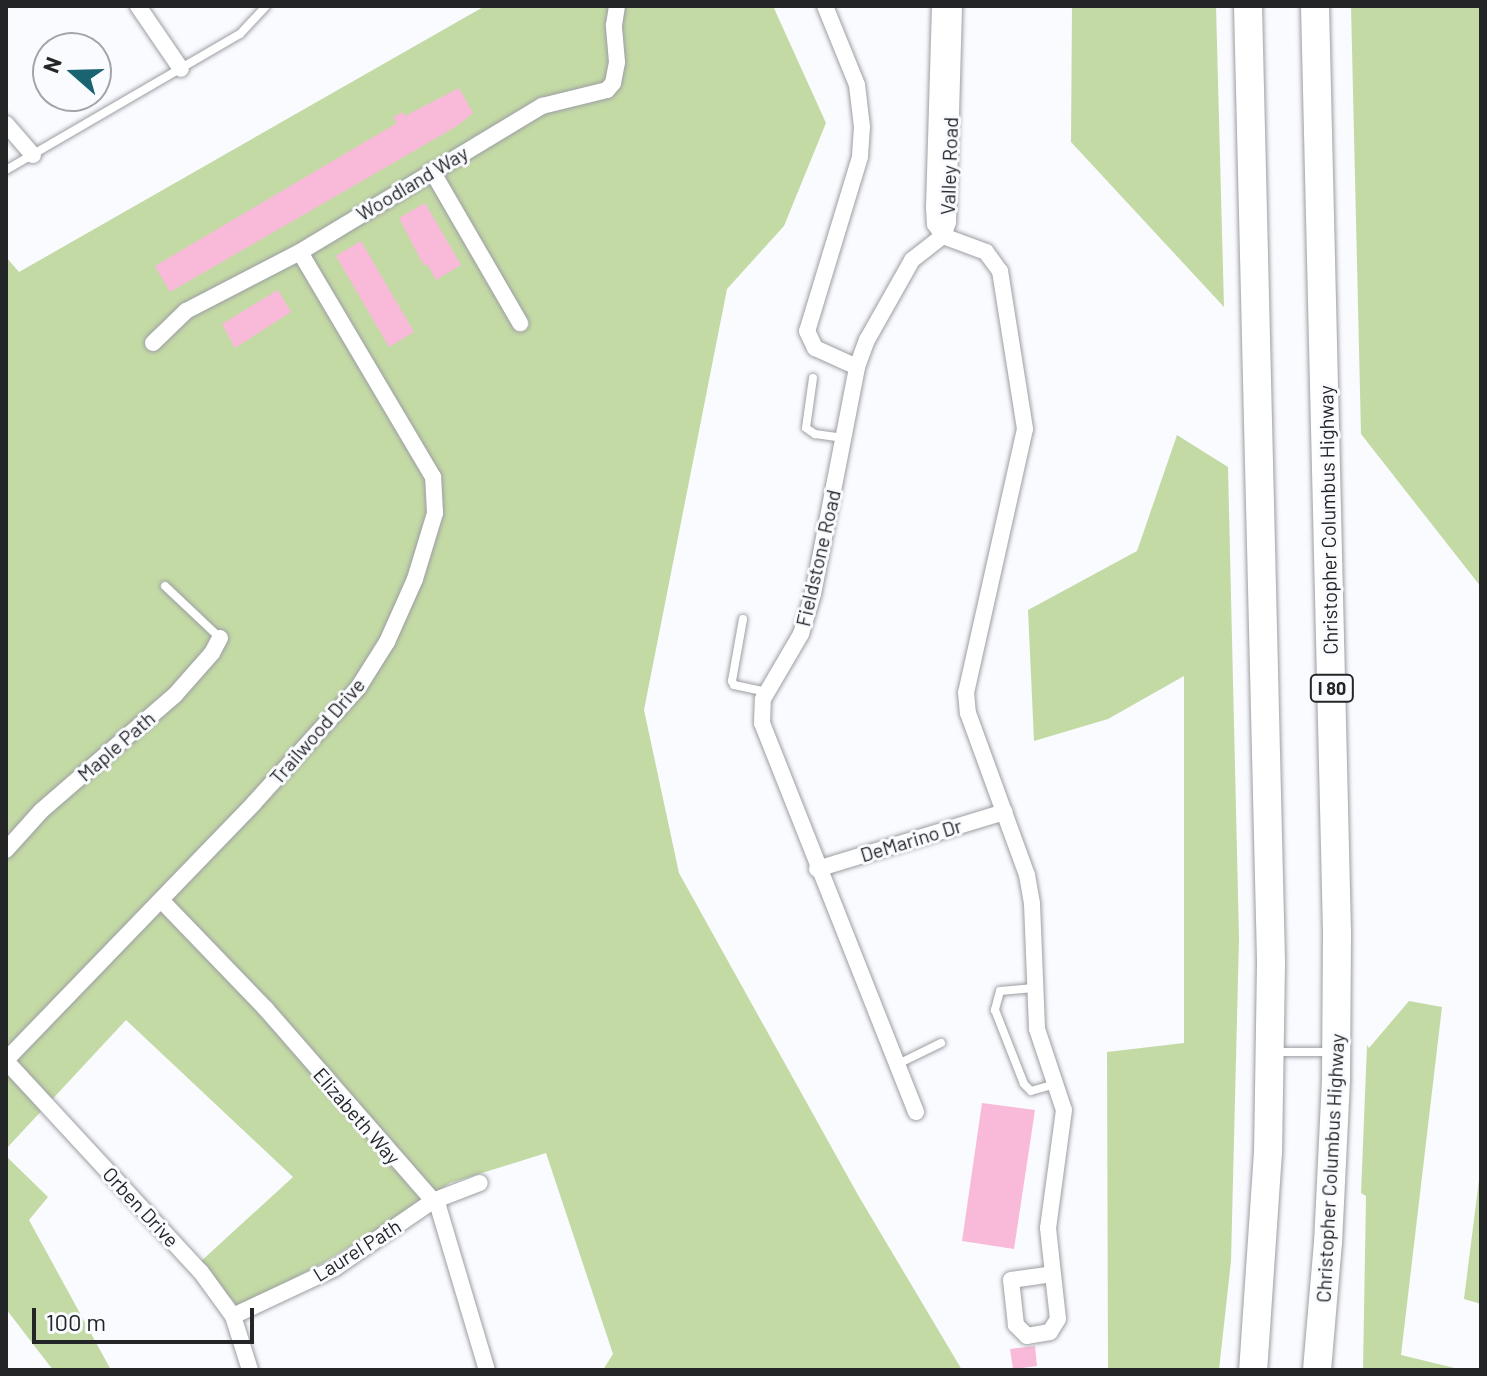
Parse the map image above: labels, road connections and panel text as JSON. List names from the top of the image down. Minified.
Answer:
{"streets":{"highway":["Christopher Columbus Highway","I 80"],"street":["Valley Road","Woodland Way","Fieldstone Road","Trailwood Drive","Maple Path","DeMarino Dr","Elizabeth Way","Orben Drive","Laurel Path"]},"crossings":[["Valley Road","Fieldstone Road"],["Woodland Way","Trailwood Drive"],["Fieldstone Road","DeMarino Dr"],["Trailwood Drive","Elizabeth Way"],["Trailwood Drive","Orben Drive"],["Elizabeth Way","Laurel Path"],["Orben Drive","Laurel Path"]],"scale_bar":"100 m","north":"left"}
